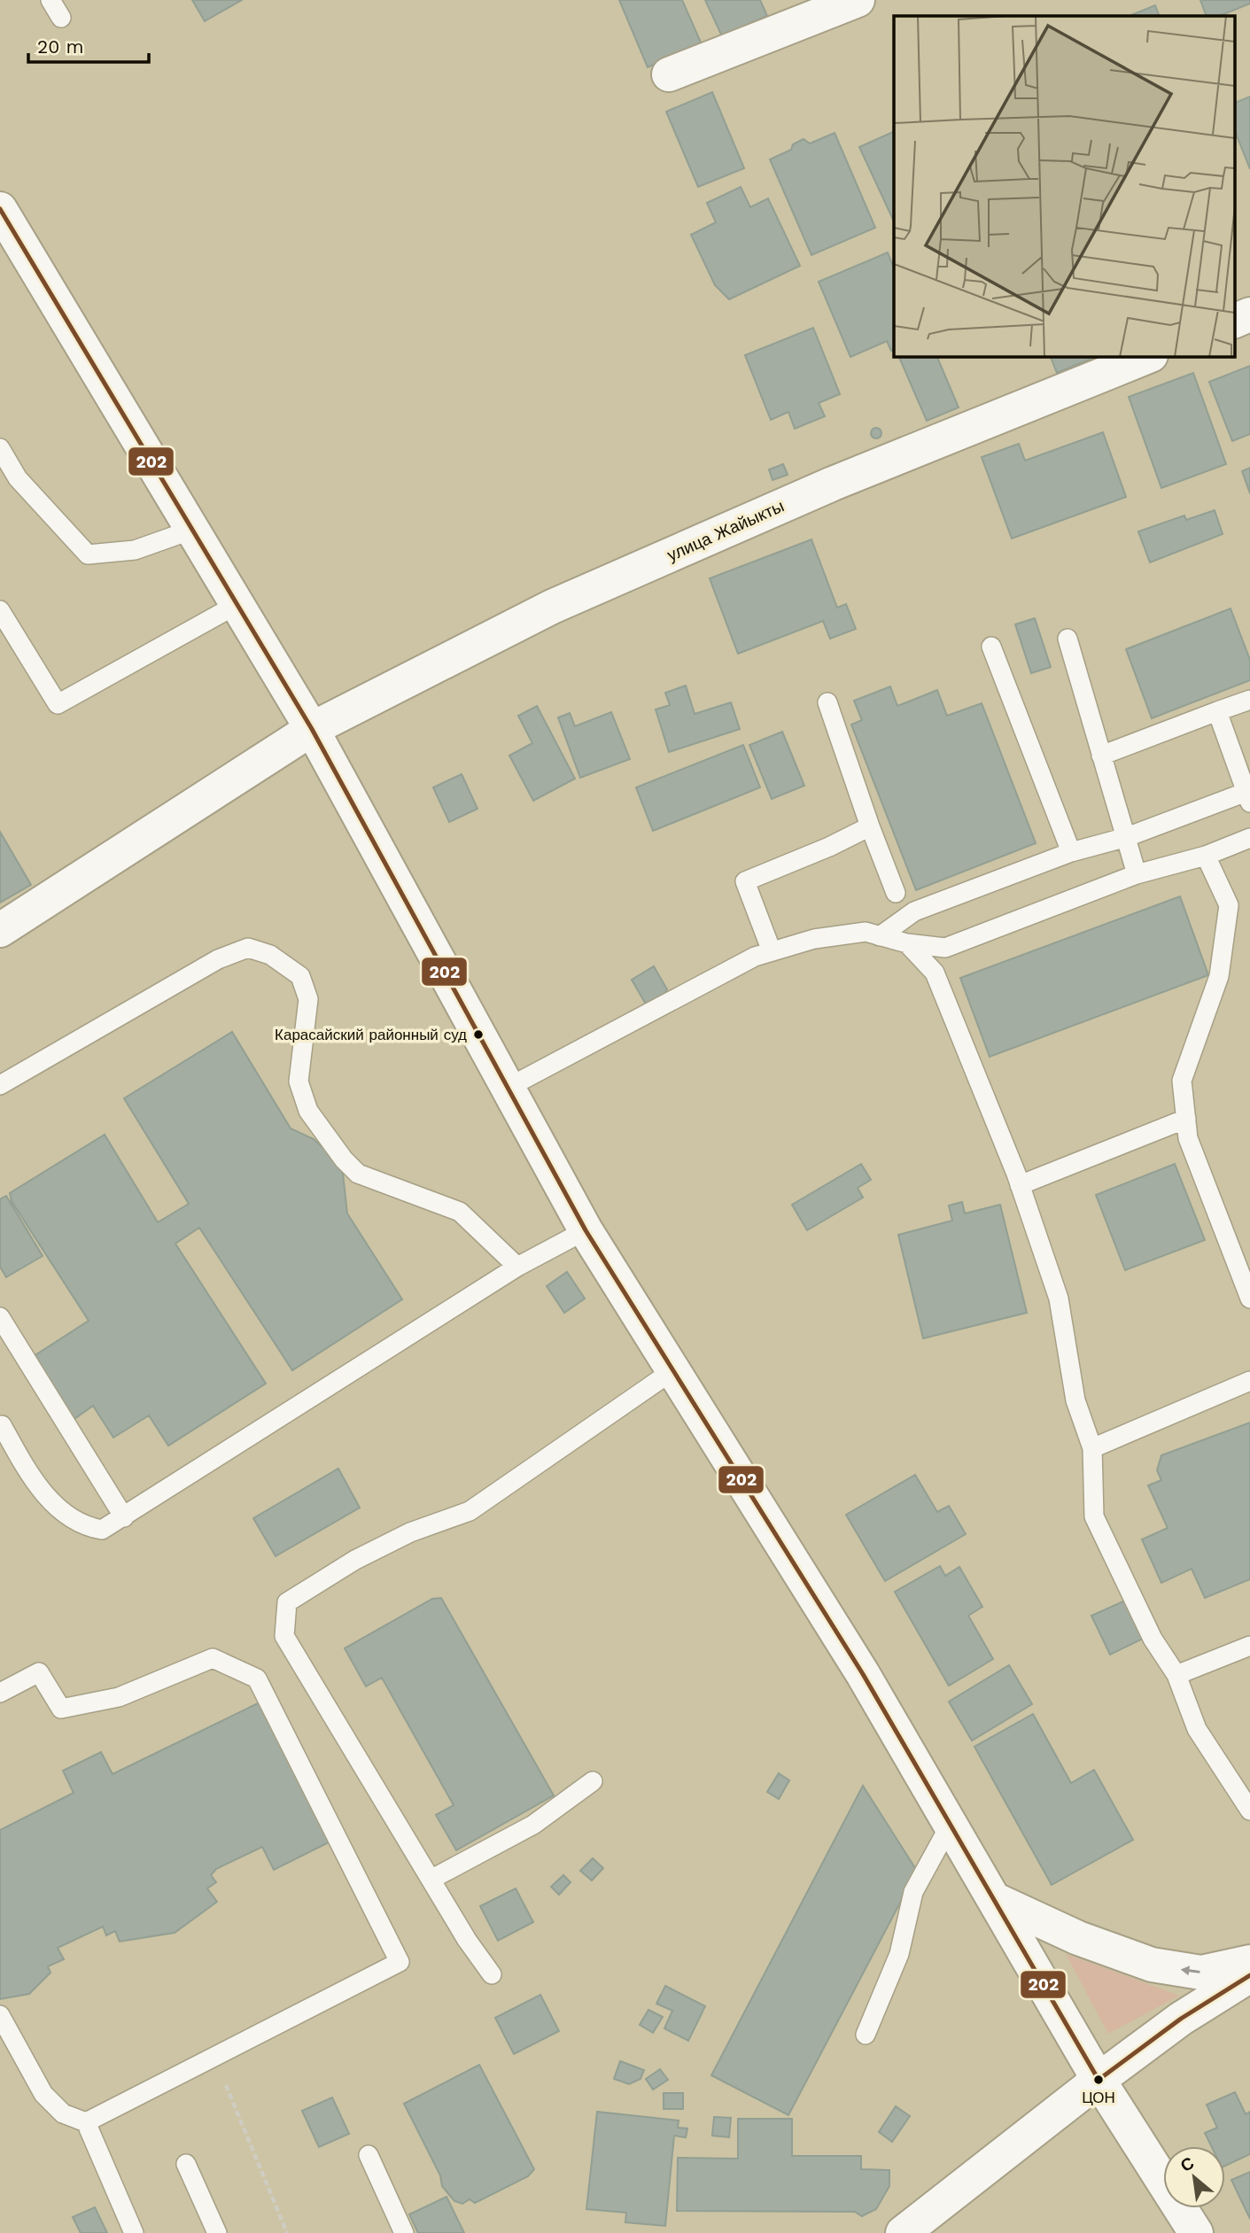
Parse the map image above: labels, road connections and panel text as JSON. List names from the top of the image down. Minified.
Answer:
{"streets":{"street":["улица Жайыкты"]},"places":["Карасайский районный суд","ЦОН"],"lines":["transit line 202"],"scale_bar":"20 m","north":"top left"}
